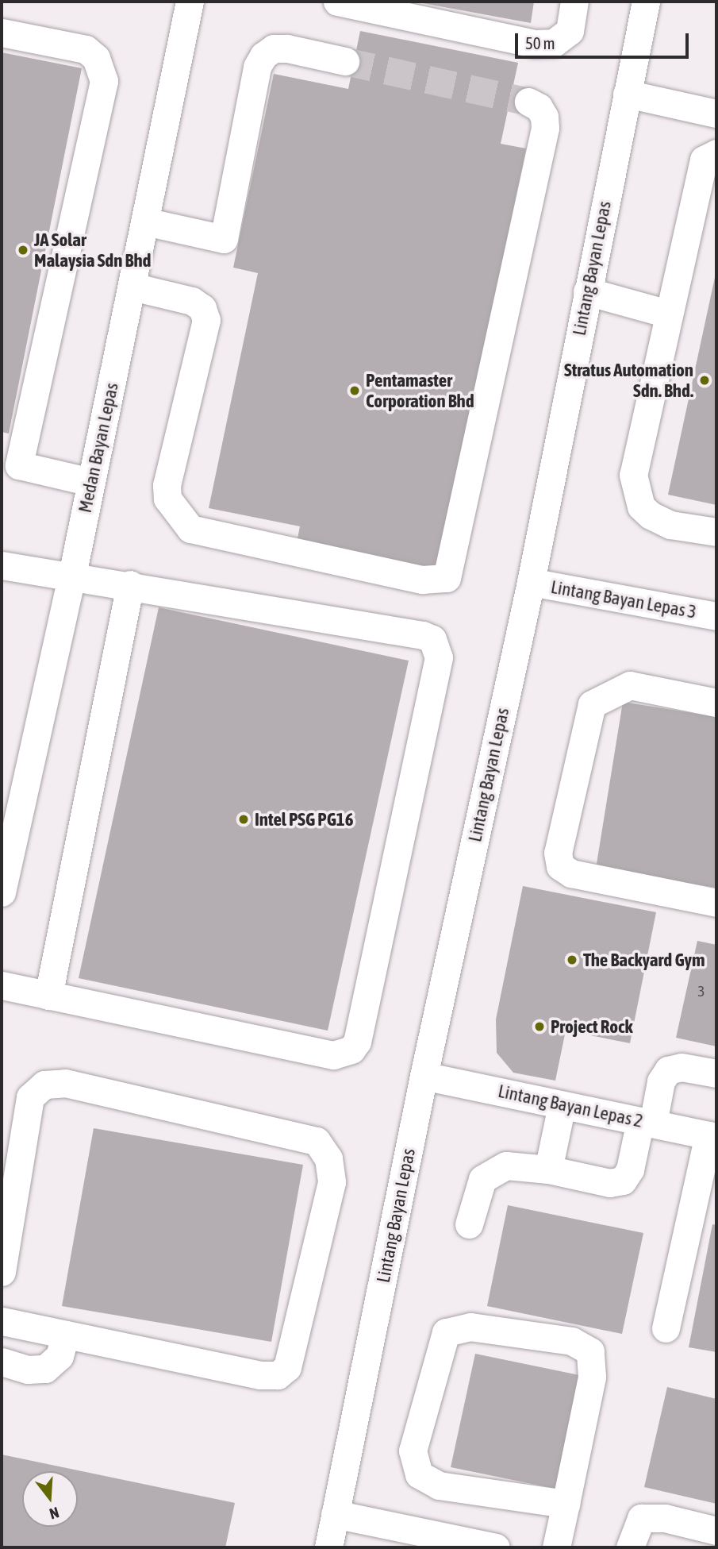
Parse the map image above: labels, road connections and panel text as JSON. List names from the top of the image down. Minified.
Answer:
{"streets":{"street":["Lintang Bayan Lepas","Medan Bayan Lepas","Lintang Bayan Lepas 3","Lintang Bayan Lepas 2"]},"crossings":[["Lintang Bayan Lepas","Lintang Bayan Lepas 3"],["Lintang Bayan Lepas","Lintang Bayan Lepas 2"]],"places":["JA Solar Malaysia Sdn Bhd","Stratus Automation Sdn. Bhd.","Pentamaster Corporation Bhd","Intel PSG PG16","The Backyard Gym","Project Rock"],"house_numbers":["3"],"scale_bar":"50 m","north":"bottom"}
